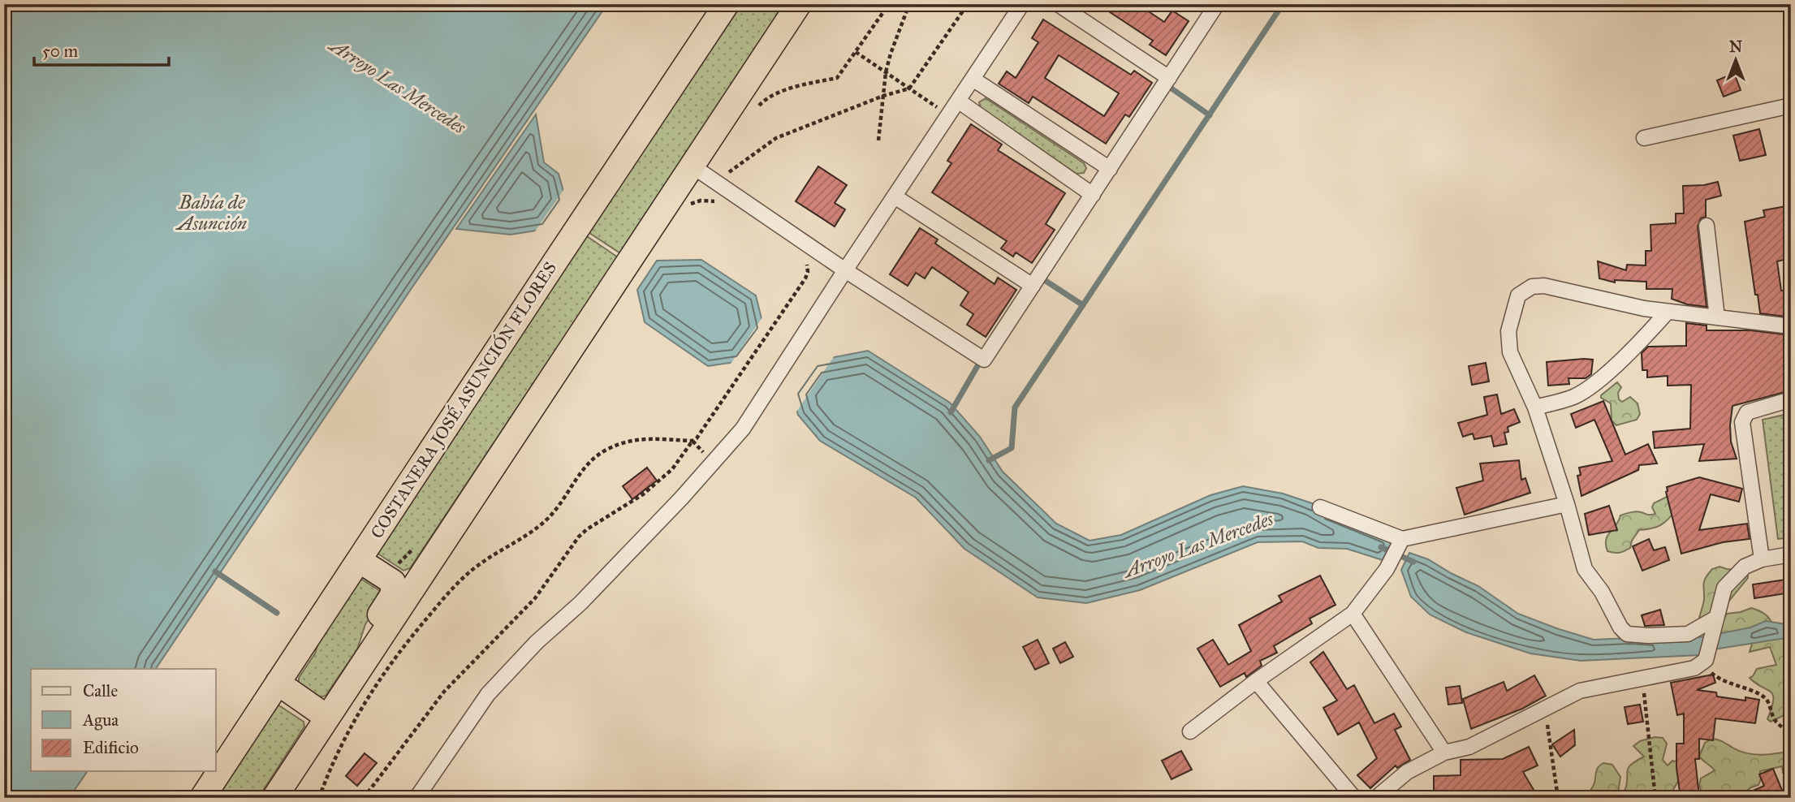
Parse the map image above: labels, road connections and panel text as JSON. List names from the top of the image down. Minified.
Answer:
{"streets":{"highway":["COSTANERA JOSÉ ASUNCIÓN FLORES"]},"water":["Arroyo Las Mercedes","Bahía de Asunción"],"legend":["Calle","Agua","Edificio"],"scale_bar":"50 m","north":"top"}
